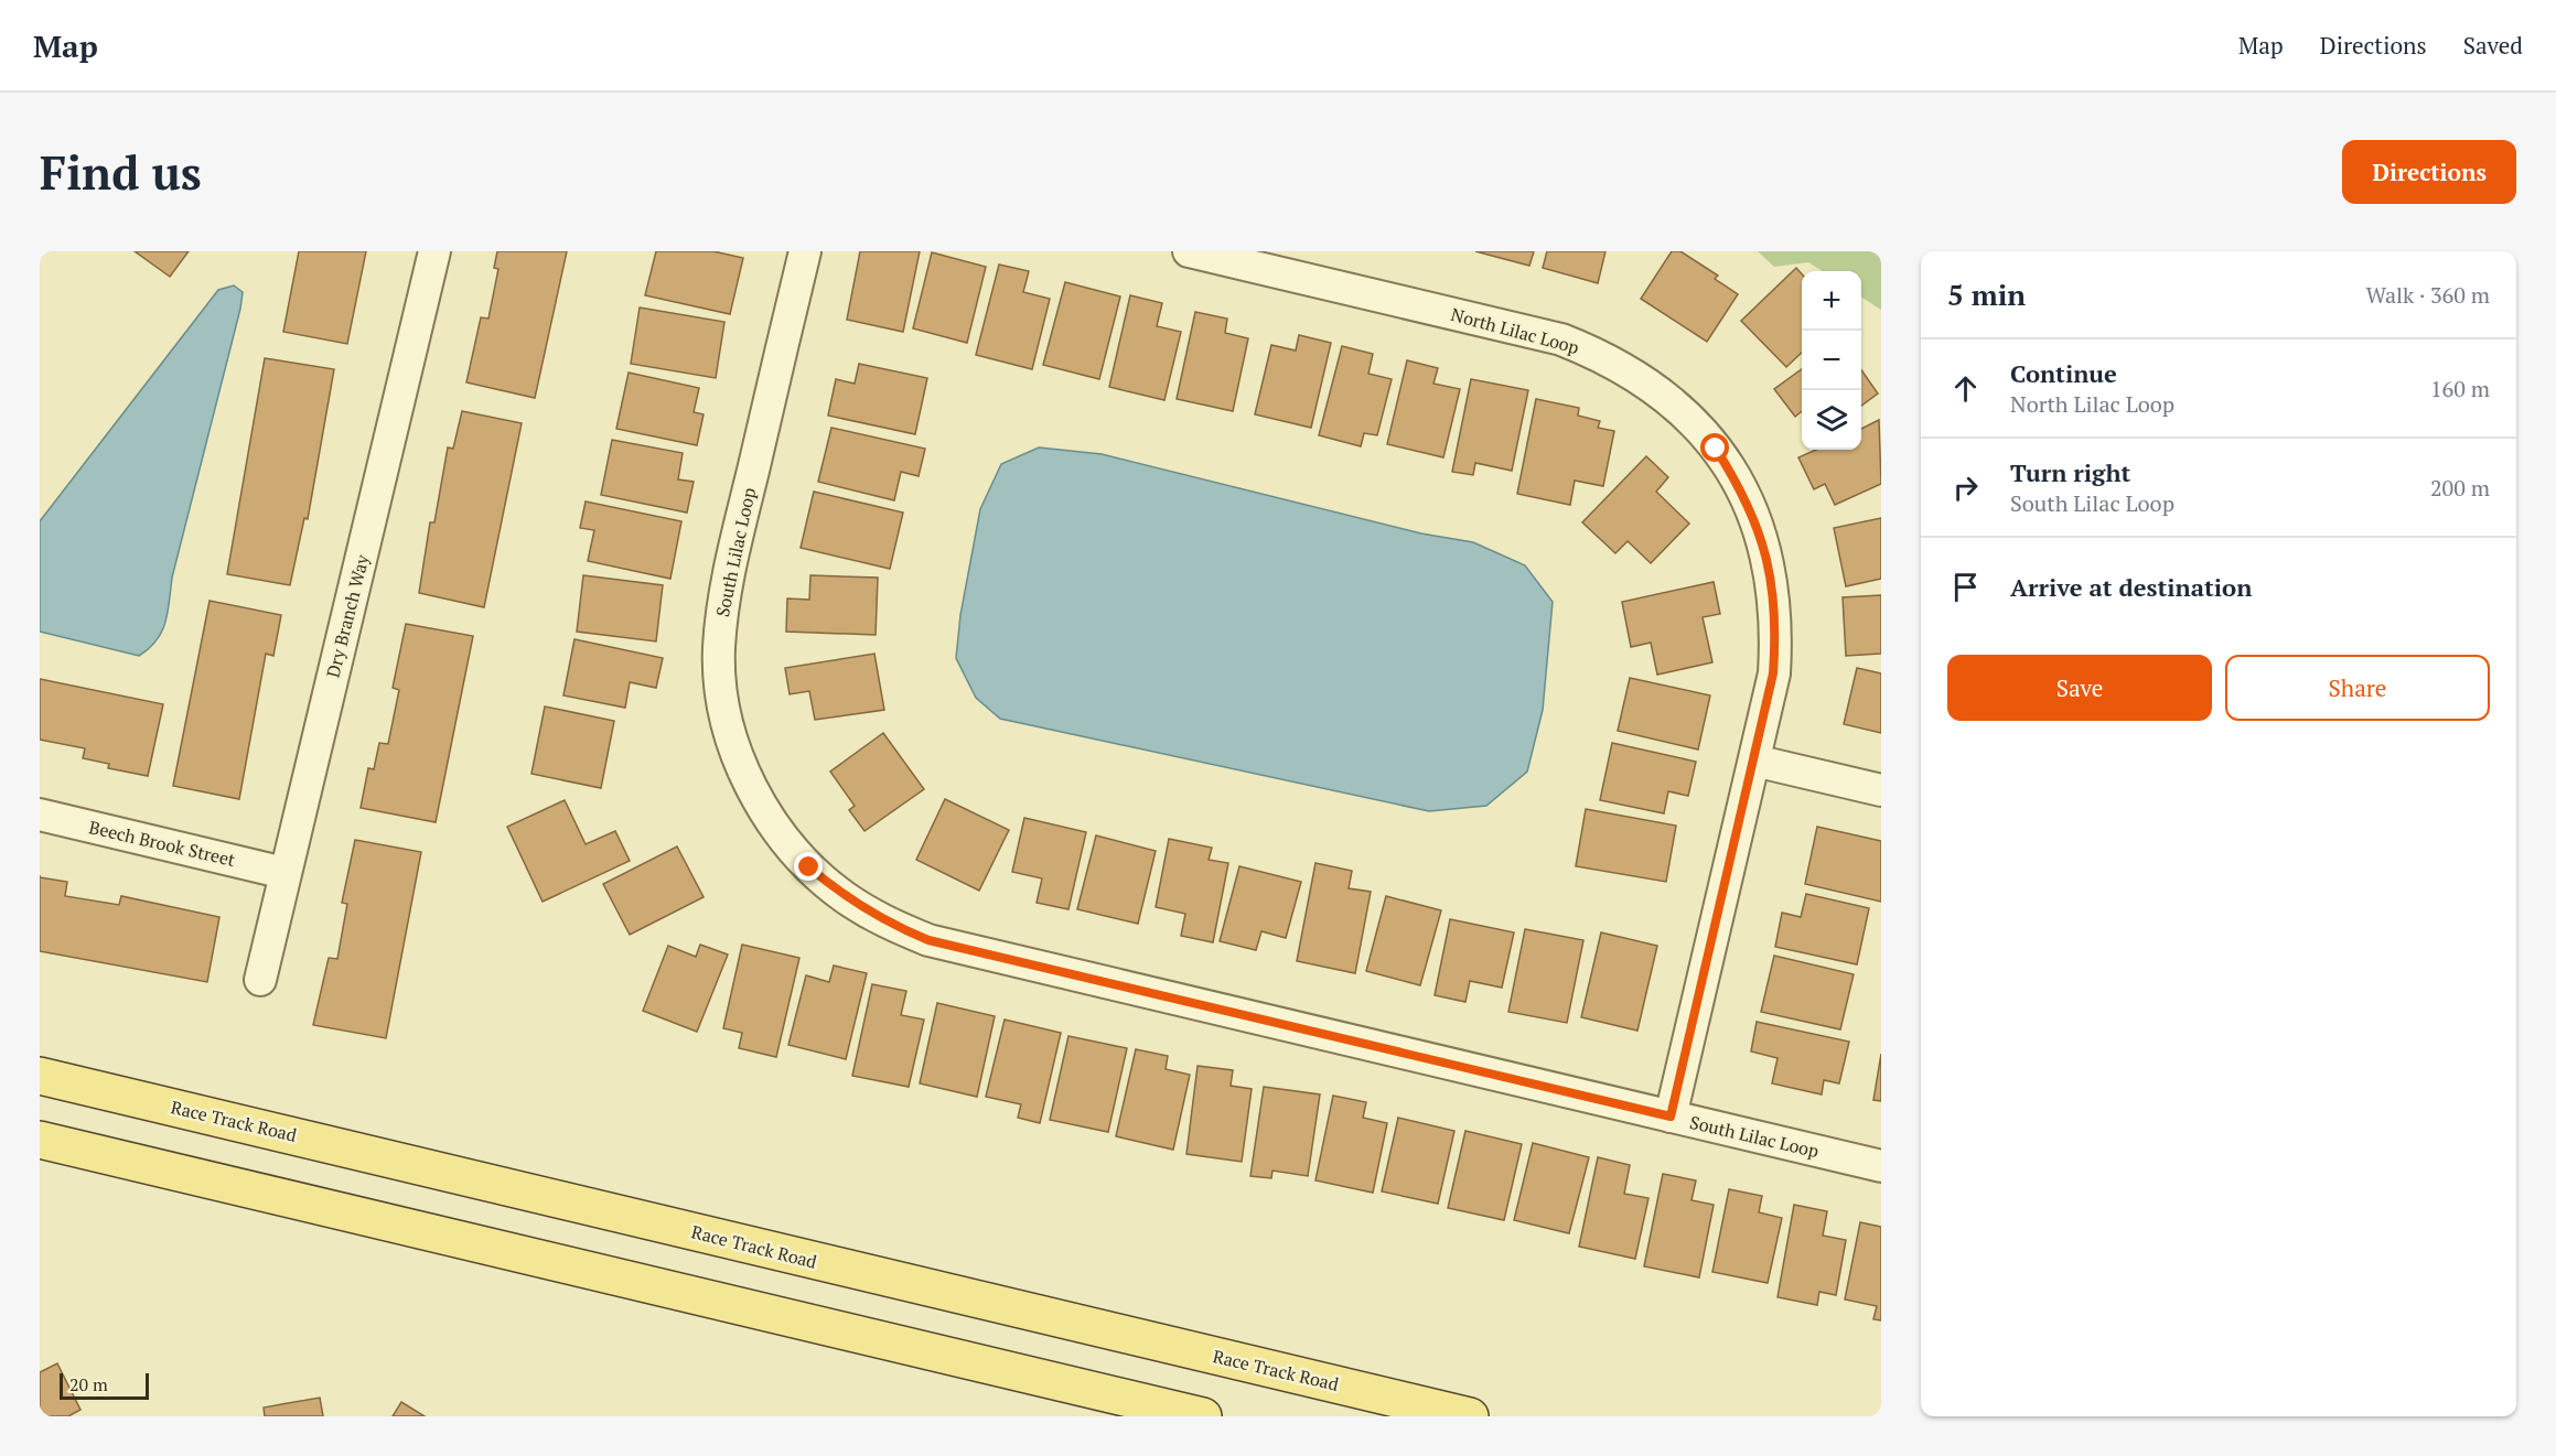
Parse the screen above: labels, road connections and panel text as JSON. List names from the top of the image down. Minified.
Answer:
{"streets":{"main road":["Race Track Road"],"street":["North Lilac Loop","South Lilac Loop","Dry Branch Way","Beech Brook Street"]},"crossings":[["North Lilac Loop","South Lilac Loop"],["Dry Branch Way","Beech Brook Street"]],"scale_bar":"20 m","page":{"header":"Map","nav":["Map","Directions","Saved"],"buttons":["Directions",["Save","Share"]],"title":"Find us","heading":["5 min","Walk · 360 m"],"map_buttons":["+","−"],"list":[["Continue","North Lilac Loop","160 m"],["Turn right","South Lilac Loop","200 m"],"Arrive at destination"],"scale":"20 m"}}
